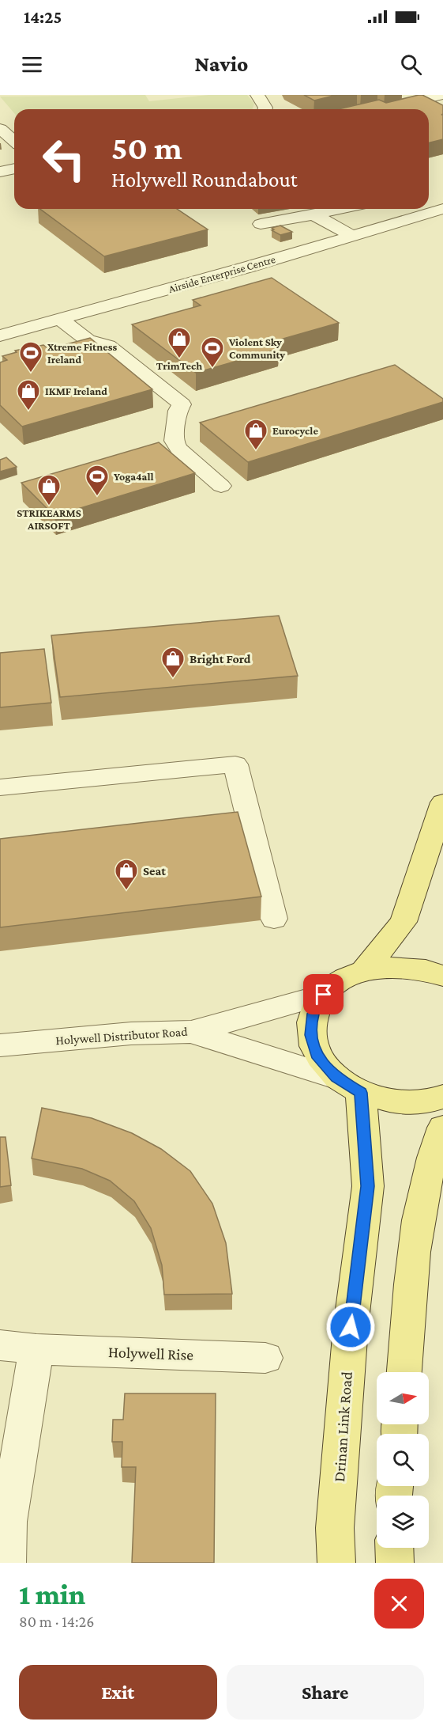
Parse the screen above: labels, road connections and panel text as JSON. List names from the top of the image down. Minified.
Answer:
{"streets":{"main road":["Drinan Link Road"],"street":["Airside Enterprise Centre","Holywell Distributor Road","Holywell Rise"]},"places":{"shop":["TrimTech","IKMF Ireland","Eurocycle","STRIKEARMS AIRSOFT","Bright Ford","Seat"],"sports":["Violent Sky Community","Xtreme Fitness Ireland","Yoga4all"]},"north":"right","page":{"status":"14:25","header":"Navio","turn":["50 m","Holywell Roundabout"],"heading":["1 min","80 m · 14:26"],"buttons":["Exit","Share"]}}
